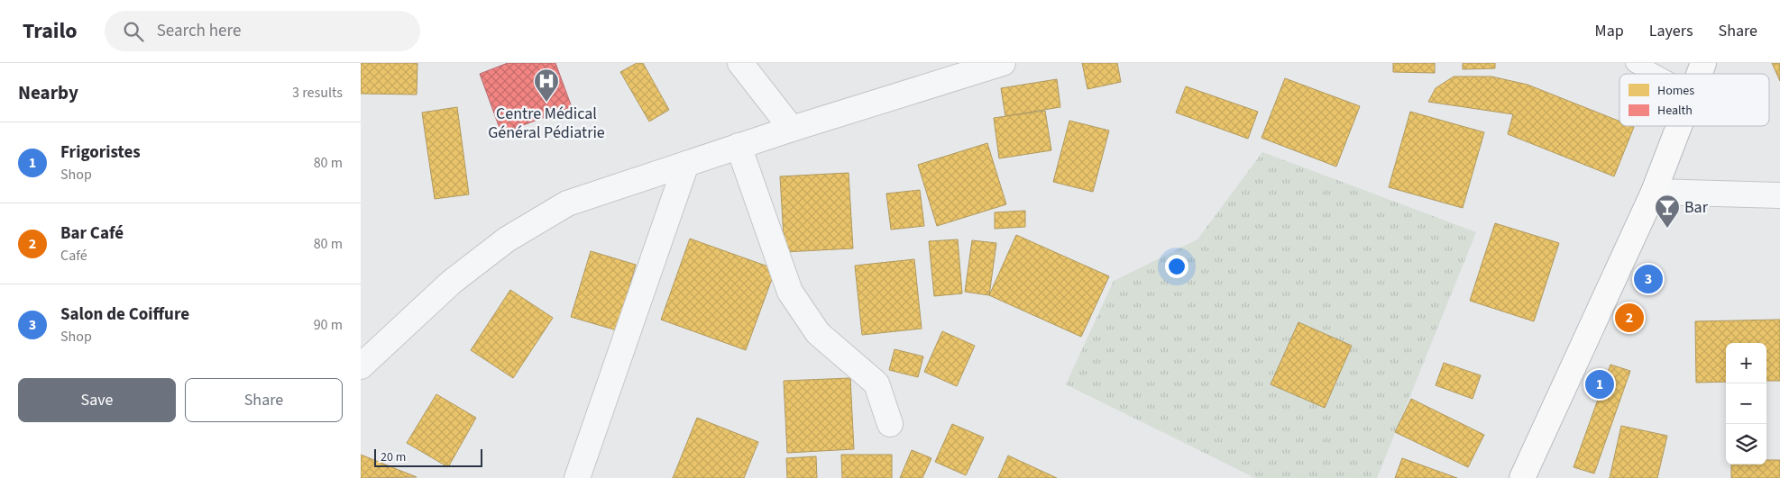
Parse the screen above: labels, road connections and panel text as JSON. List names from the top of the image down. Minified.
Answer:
{"places":{"hospital":["Centre Médical Général Pédiatrie"],"bar":["Bar"]},"legend":["Homes","Health"],"scale_bar":"20 m","page":{"header":"Trailo","search":"Search here","nav":["Map","Layers","Share"],"heading":["Nearby","3 results"],"list":[{"mark":"1","name":"Frigoristes","note":"Shop","value":"80 m"},{"mark":"2","name":"Bar Café","note":"Café","value":"80 m"},{"mark":"3","name":"Salon de Coiffure","note":"Shop","value":"90 m"}],"pins":["3","2","1"],"map_buttons":["+","−"],"buttons":["Save","Share"],"scale":"20 m"}}
